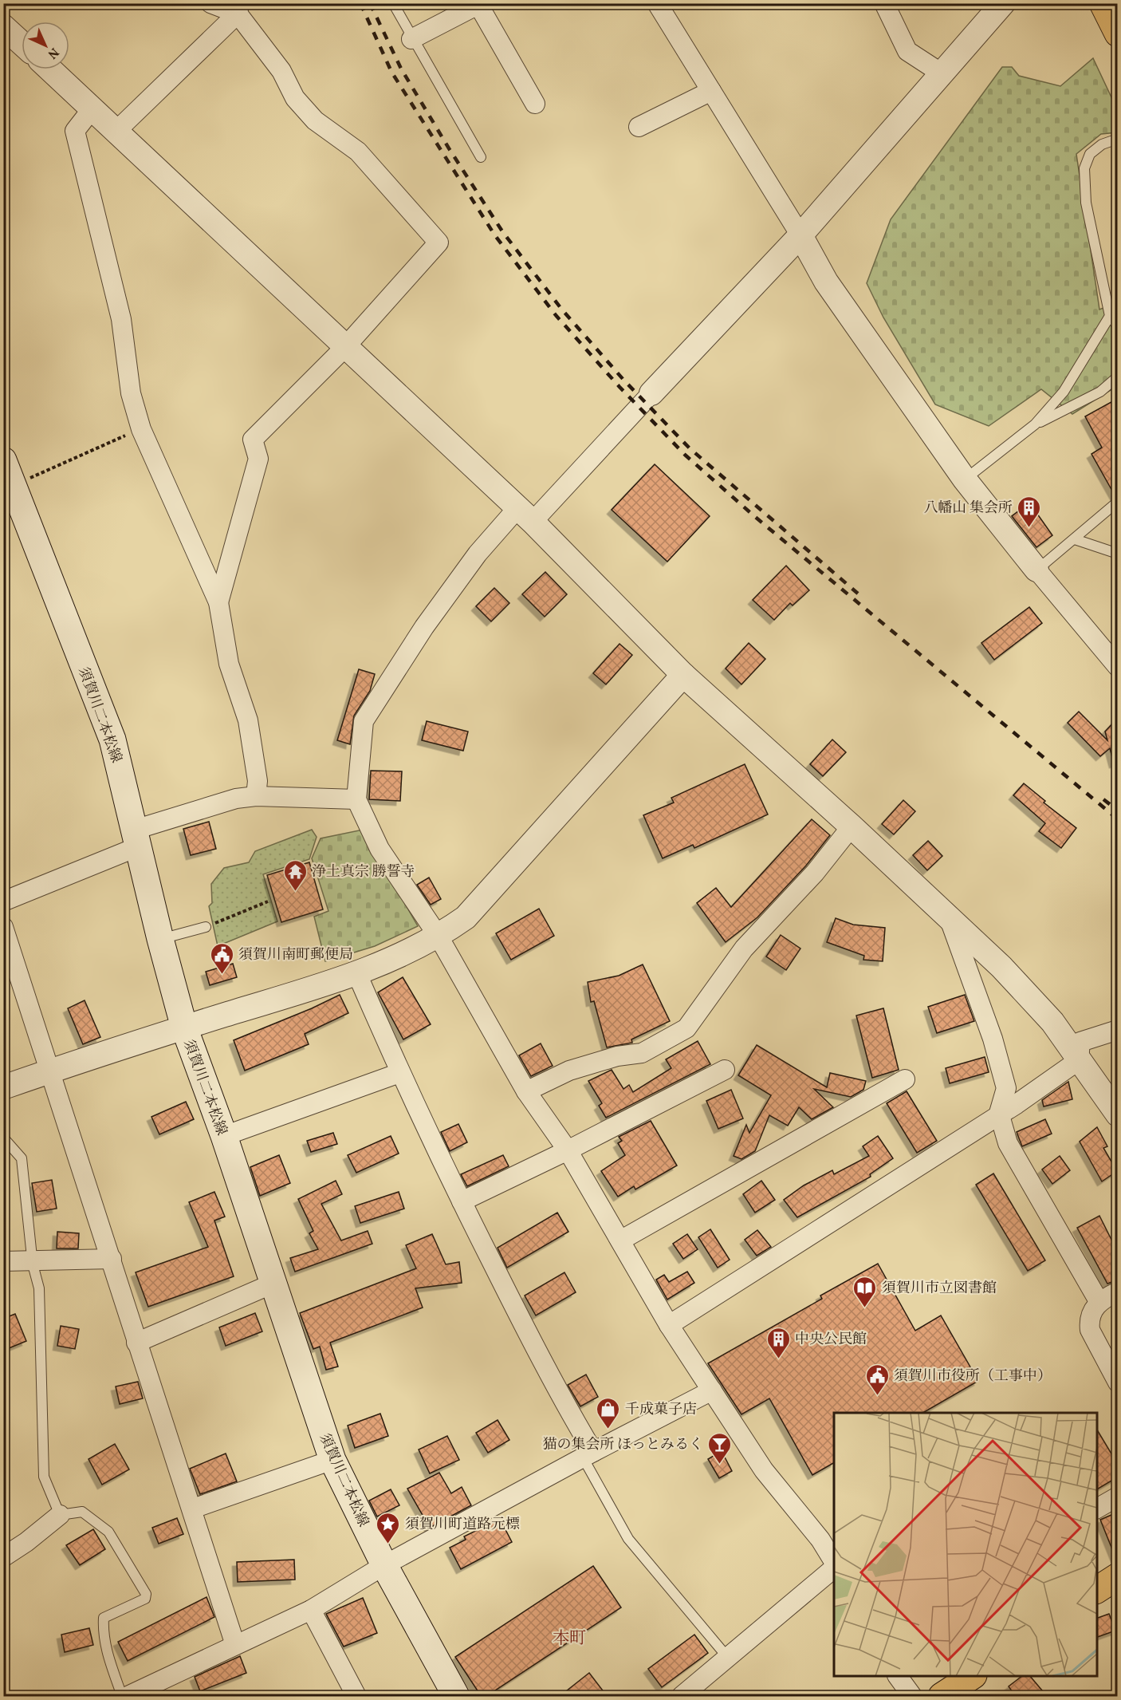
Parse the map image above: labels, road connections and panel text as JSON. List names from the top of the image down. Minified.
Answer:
{"streets":{"main road":["須賀川二本松線"]},"districts":["本町"],"places":{"building":["八幡山 集会所","中央公民館"],"temple":["浄土真宗 勝誓寺"],"public building":["須賀川南町郵便局","須賀川市役所（工事中）"],"library":["須賀川市立図書館"],"shop":["千成菓子店"],"bar":["猫の集会所 ほっとみるく"],"place":["須賀川町道路元標"]},"north":"bottom right"}
